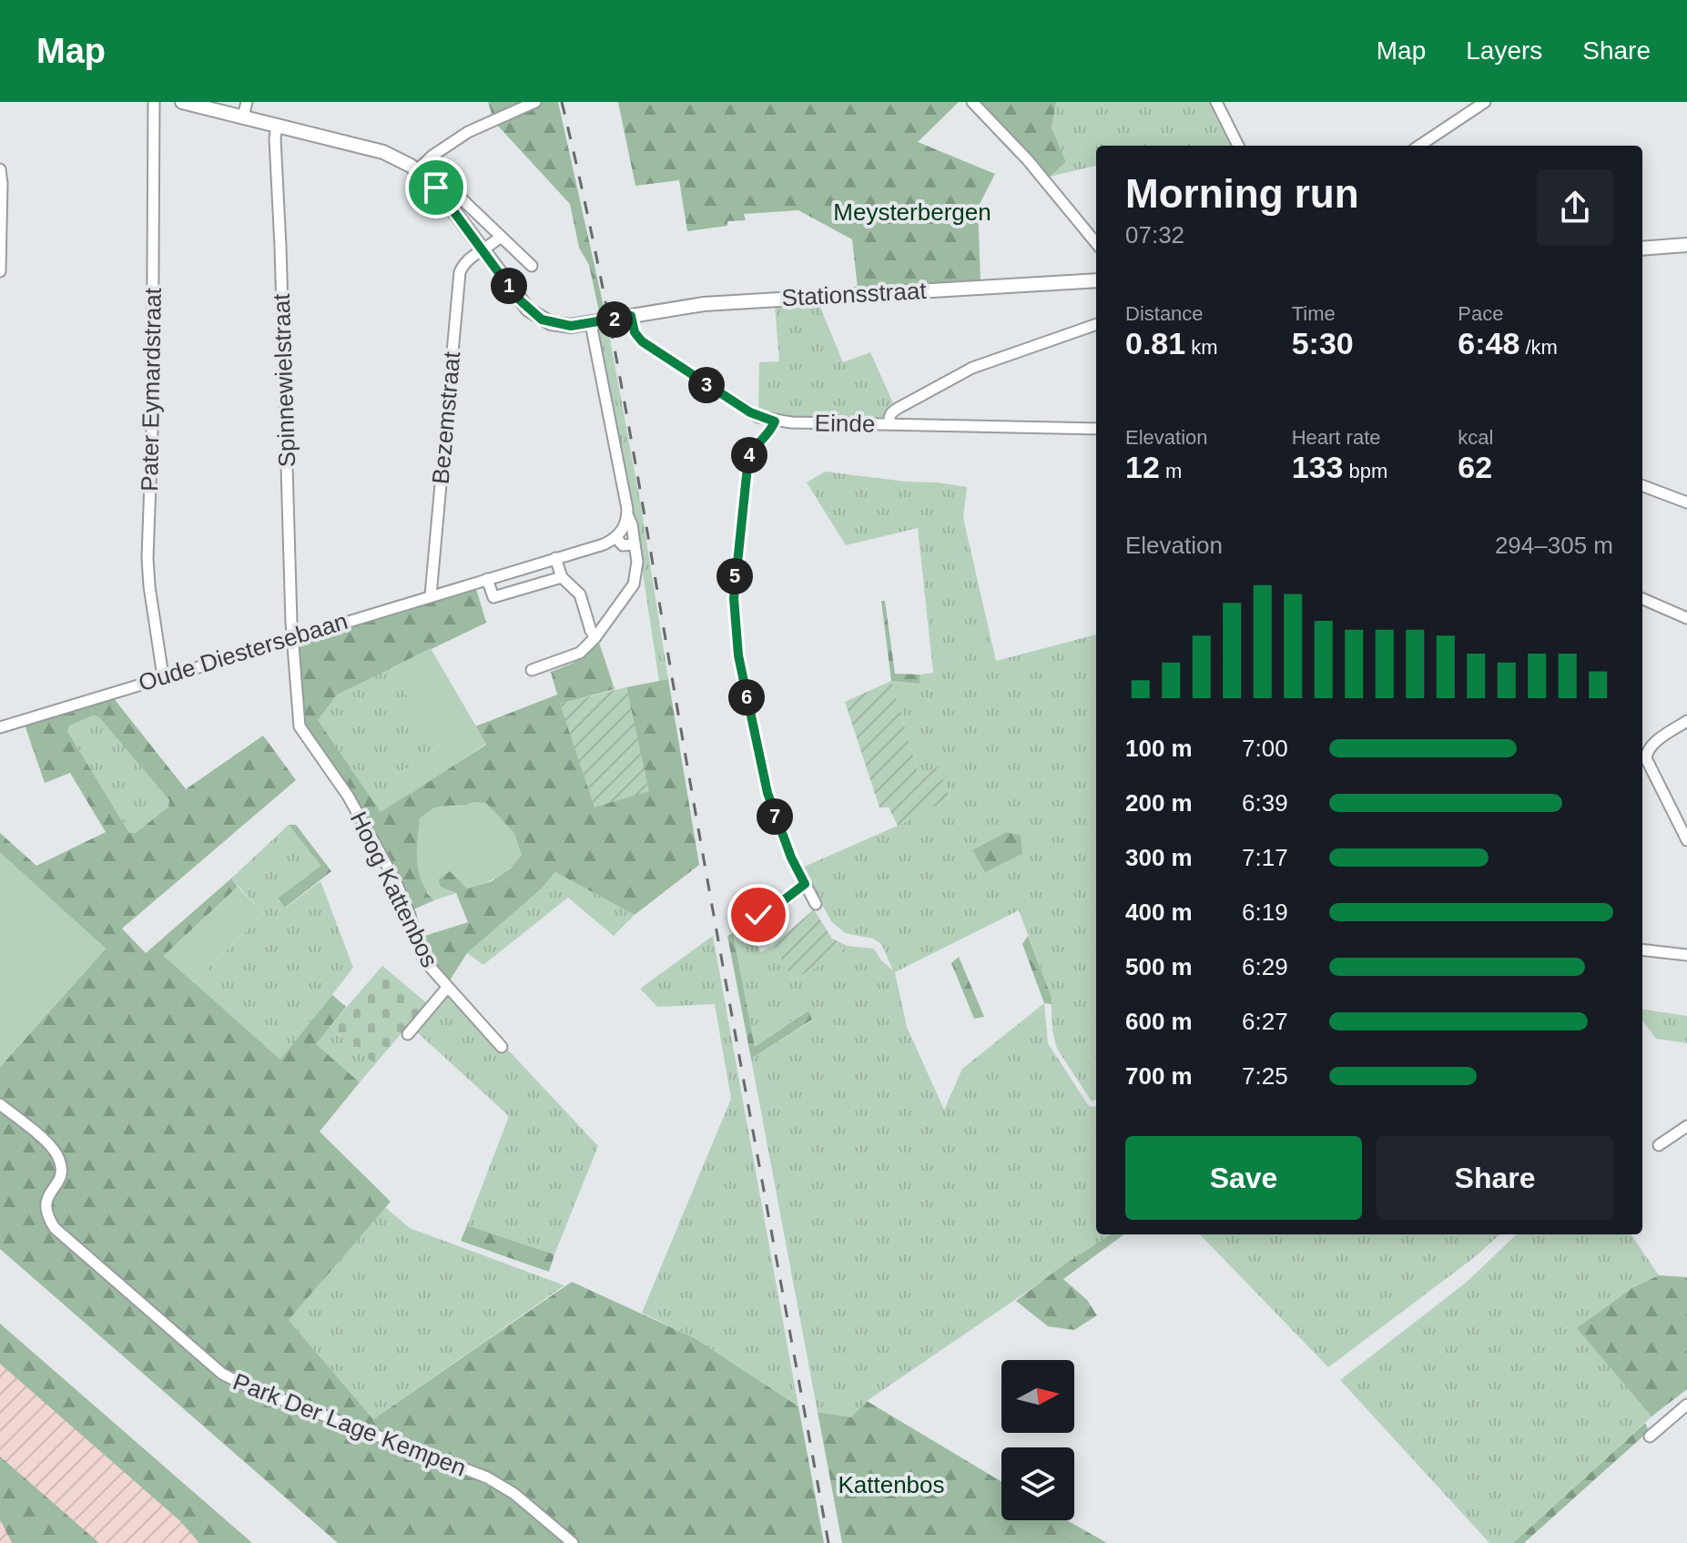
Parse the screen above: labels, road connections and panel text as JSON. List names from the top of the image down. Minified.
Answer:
{"streets":{"main road":["Stationsstraat"],"street":["Spinnewielstraat","Pater Eymardstraat","Bezemstraat","Einde","Oude Diestersebaan","Hoog Kattenbos","Park Der Lage Kempen"]},"crossings":[["Stationsstraat","Einde"],["Spinnewielstraat","Oude Diestersebaan"],["Spinnewielstraat","Hoog Kattenbos"],["Pater Eymardstraat","Oude Diestersebaan"],["Bezemstraat","Oude Diestersebaan"],["Oude Diestersebaan","Hoog Kattenbos"]],"parks":["Meysterbergen","Kattenbos"],"north":"right","page":{"header":"Map","nav":["Map","Layers","Share"],"heading":["Morning run","07:32"],"pins":["1","2","3","4","5","6","7"],"stats":[["Distance","0.81 km"],["Time","5:30"],["Pace","6:48 /km"],["Elevation","12 m"],["Heart rate","133 bpm"],["kcal","62"]],"chart":["Elevation","294–305 m"],"list":[{"name":"100 m","note":"7:00"},{"name":"200 m","note":"6:39"},{"name":"300 m","note":"7:17"},{"name":"400 m","note":"6:19"},{"name":"500 m","note":"6:29"},{"name":"600 m","note":"6:27"},{"name":"700 m","note":"7:25"}],"buttons":["Save","Share"]}}
